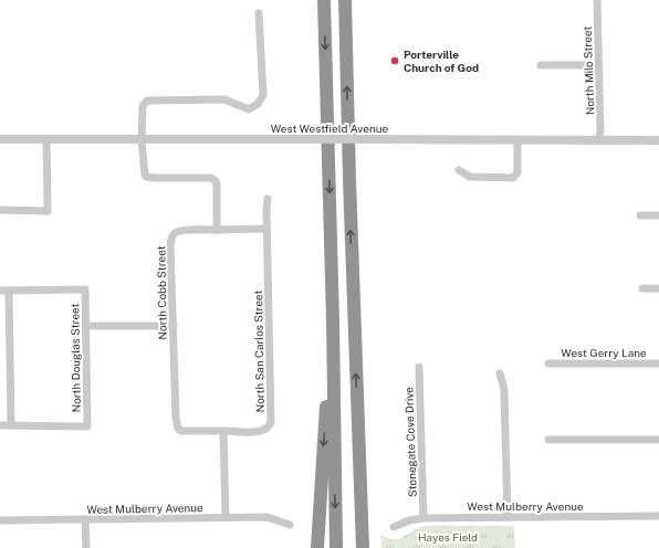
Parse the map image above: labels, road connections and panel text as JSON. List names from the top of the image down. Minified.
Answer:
{"streets":{"street":["North Milo Street","West Westfield Avenue","North Cobb Street","North San Carlos Street","West Gerry Lane","North Douglas Street","Stonegate Cove Drive","West Mulberry Avenue"]},"crossings":[["North Milo Street","West Westfield Avenue"],["North Cobb Street","North San Carlos Street"],["Stonegate Cove Drive","West Mulberry Avenue"]],"parks":["Hayes Field"],"places":["Porterville Church of God"]}
